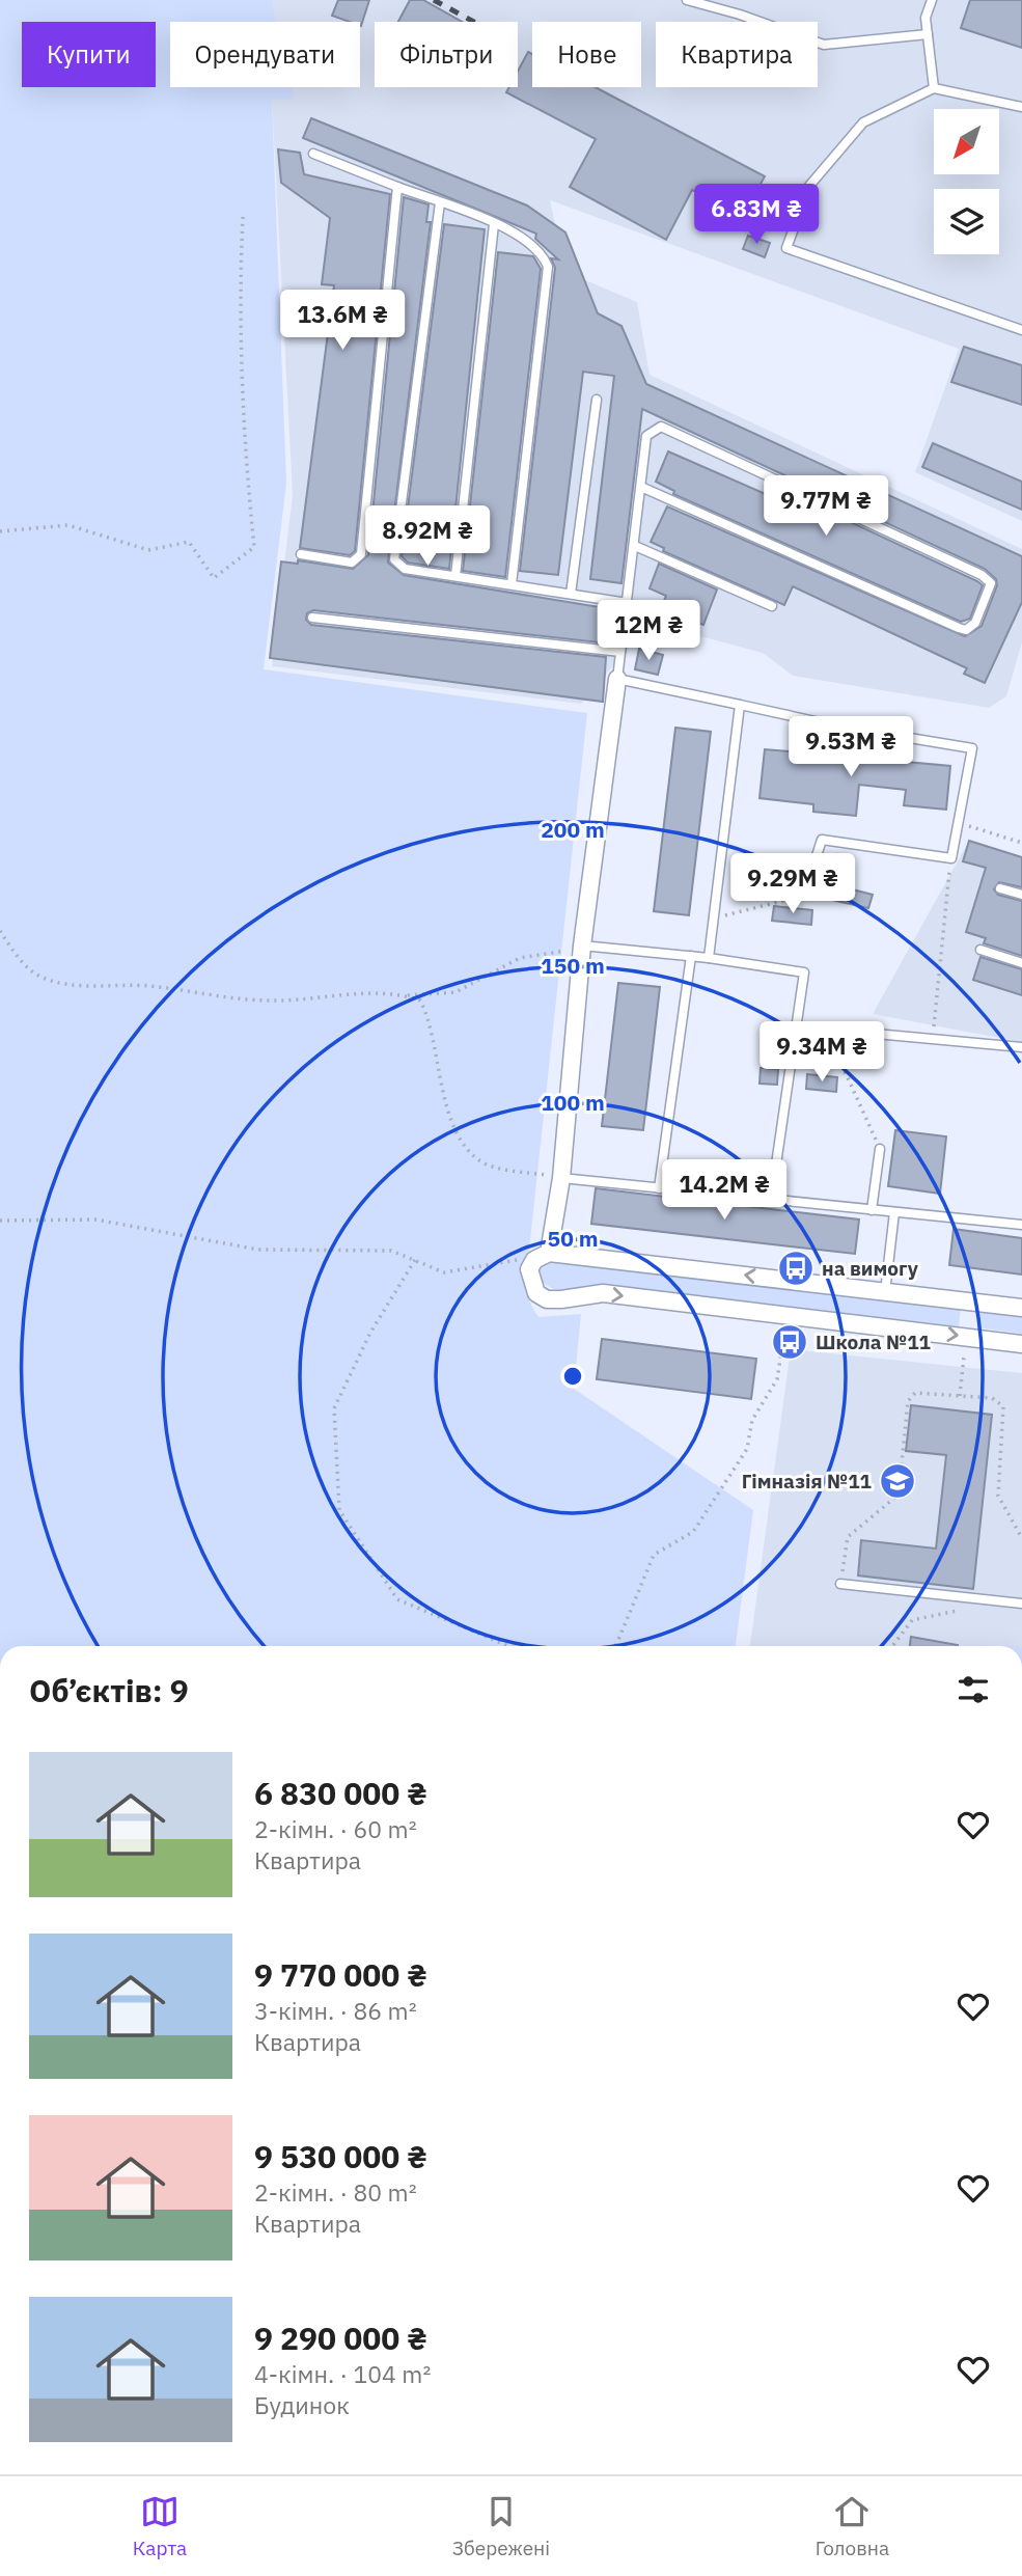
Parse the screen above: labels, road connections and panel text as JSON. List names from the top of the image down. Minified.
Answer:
{"places":{"bus stop":["на вимогу","Школа №11"],"school or university":["Гімназія №11"]},"north":"bottom left","page":{"chip":["Купити","Орендувати","Фільтри","Нове","Квартира"],"price":["6.83M ₴","13.6M ₴","9.77M ₴","8.92M ₴","12M ₴","9.53M ₴","9.29M ₴","9.34M ₴","14.2M ₴"],"heading":"Об’єктів: 9","list":[{"name":"6 830 000 ₴","note":"2-кімн. · 60 m² · Квартира"},{"name":"9 770 000 ₴","note":"3-кімн. · 86 m² · Квартира"},{"name":"9 530 000 ₴","note":"2-кімн. · 80 m² · Квартира"},{"name":"9 290 000 ₴","note":"4-кімн. · 104 m² · Будинок"}],"tabs":["Карта","Збережені","Головна"]},"rings":["200 m","150 m","100 m","50 m"]}
